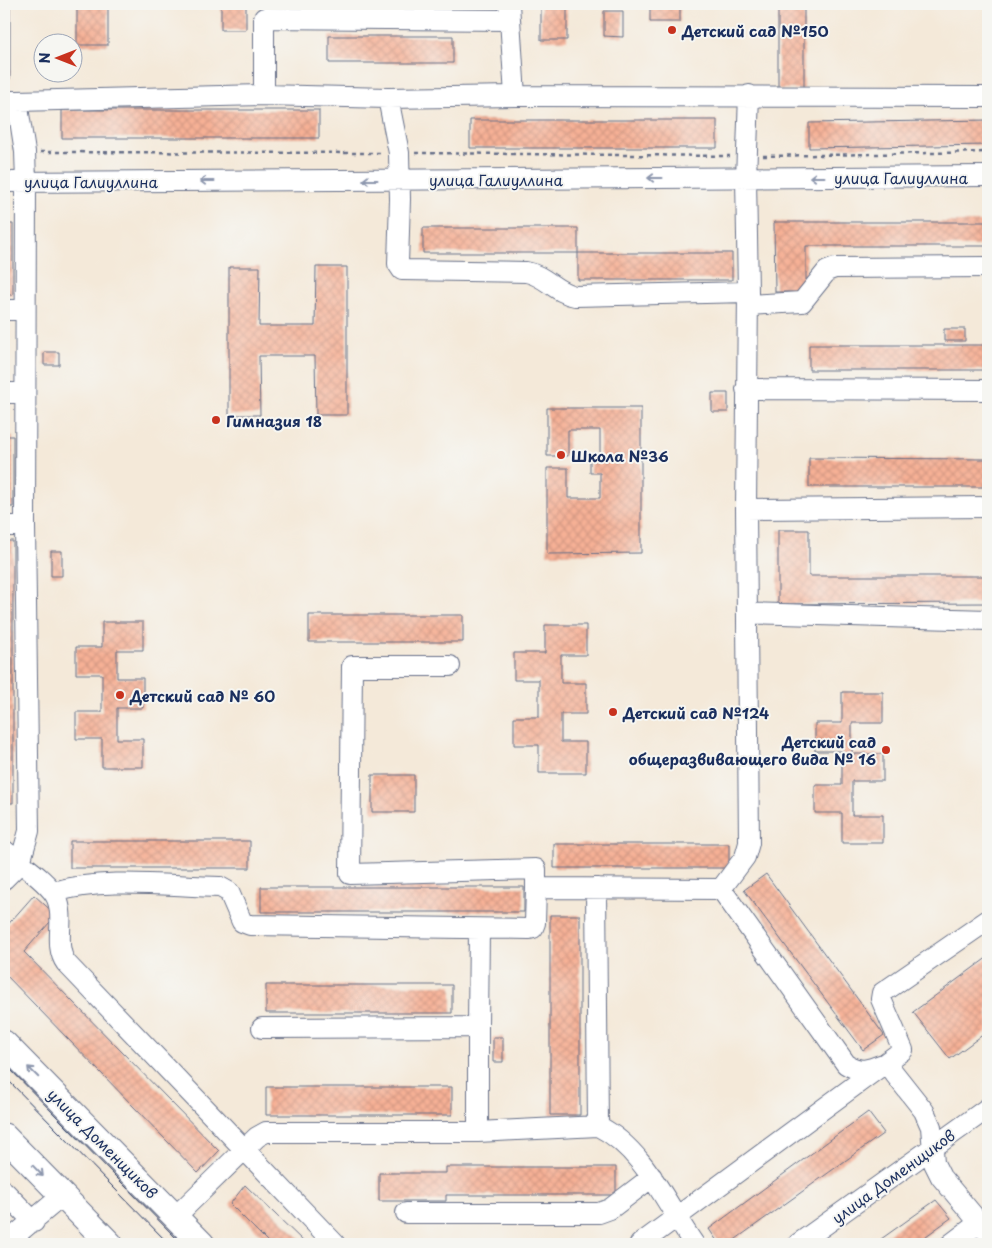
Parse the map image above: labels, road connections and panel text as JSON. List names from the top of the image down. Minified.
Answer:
{"streets":{"main road":["улица Доменщиков"],"street":["улица Галиуллина"]},"places":["Детский сад №150","Гимназия 18","Школа №36","Детский сад № 60","Детский сад №124","Детский сад общеразвивающего вида № 16"],"north":"left"}
